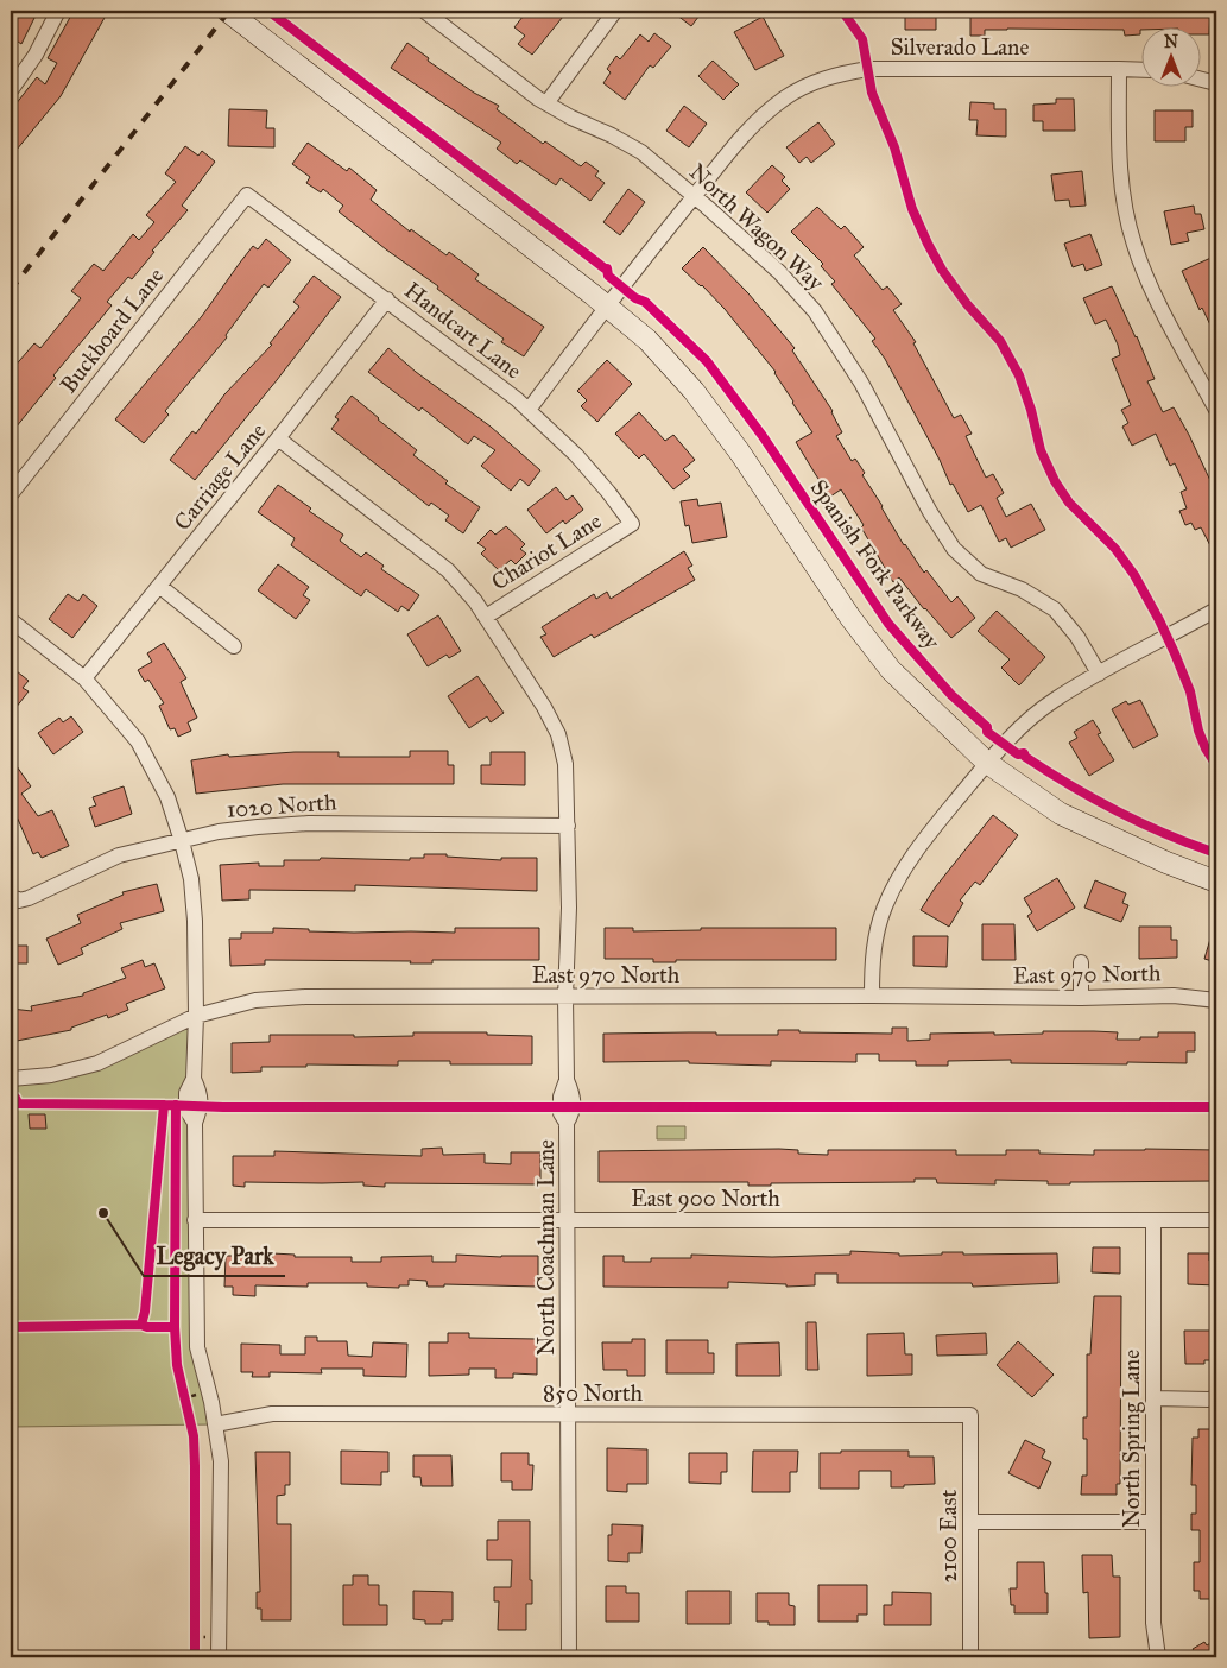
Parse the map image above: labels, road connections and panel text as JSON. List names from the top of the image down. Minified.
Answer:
{"streets":{"street":["Silverado Lane","North Wagon Way","Buckboard Lane","Handcart Lane","Carriage Lane","Chariot Lane","1020 North","East 970 North","East 900 North","North Coachman Lane","850 North","North Spring Lane","2100 East"],"cycle path":["Spanish Fork Parkway"]},"crossings":[["Silverado Lane","North Wagon Way"],["Silverado Lane","Handcart Lane"],["Buckboard Lane","Handcart Lane"],["Handcart Lane","Carriage Lane"],["Handcart Lane","Chariot Lane"],["Carriage Lane","North Coachman Lane"],["Chariot Lane","North Coachman Lane"],["1020 North","North Coachman Lane"],["East 970 North","North Coachman Lane"],["East 900 North","North Coachman Lane"],["East 900 North","North Spring Lane"],["North Coachman Lane","850 North"],["850 North","2100 East"]],"places":["Legacy Park"],"north":"top"}
